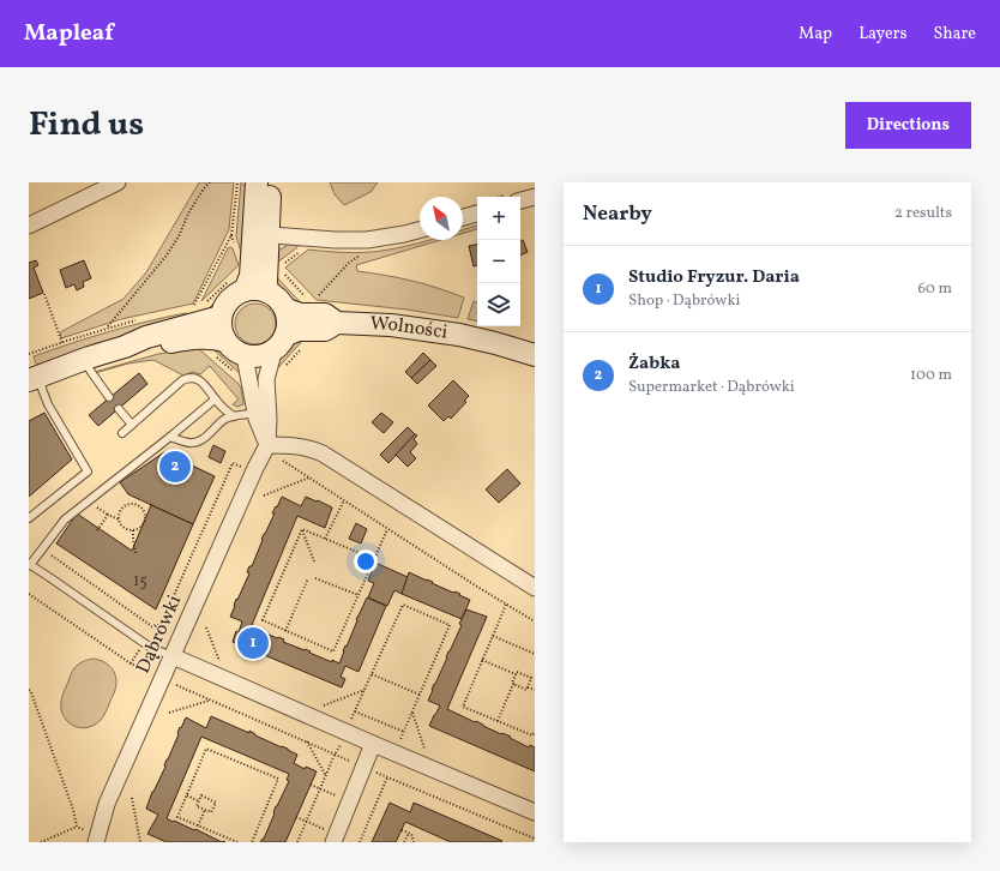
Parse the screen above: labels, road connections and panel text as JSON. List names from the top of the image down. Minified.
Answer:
{"streets":{"main road":["Wolności"],"street":["Dąbrówki"]},"crossings":[["Wolności","Dąbrówki"]],"house_numbers":["15"],"north":"top left","page":{"header":"Mapleaf","nav":["Map","Layers","Share"],"title":"Find us","buttons":"Directions","heading":["Nearby","2 results"],"map_buttons":["+","−"],"list":[{"mark":"1","name":"Studio Fryzur. Daria","note":"Shop · Dąbrówki","value":"60 m"},{"mark":"2","name":"Żabka","note":"Supermarket · Dąbrówki","value":"100 m"}],"pins":["2","1"]}}
